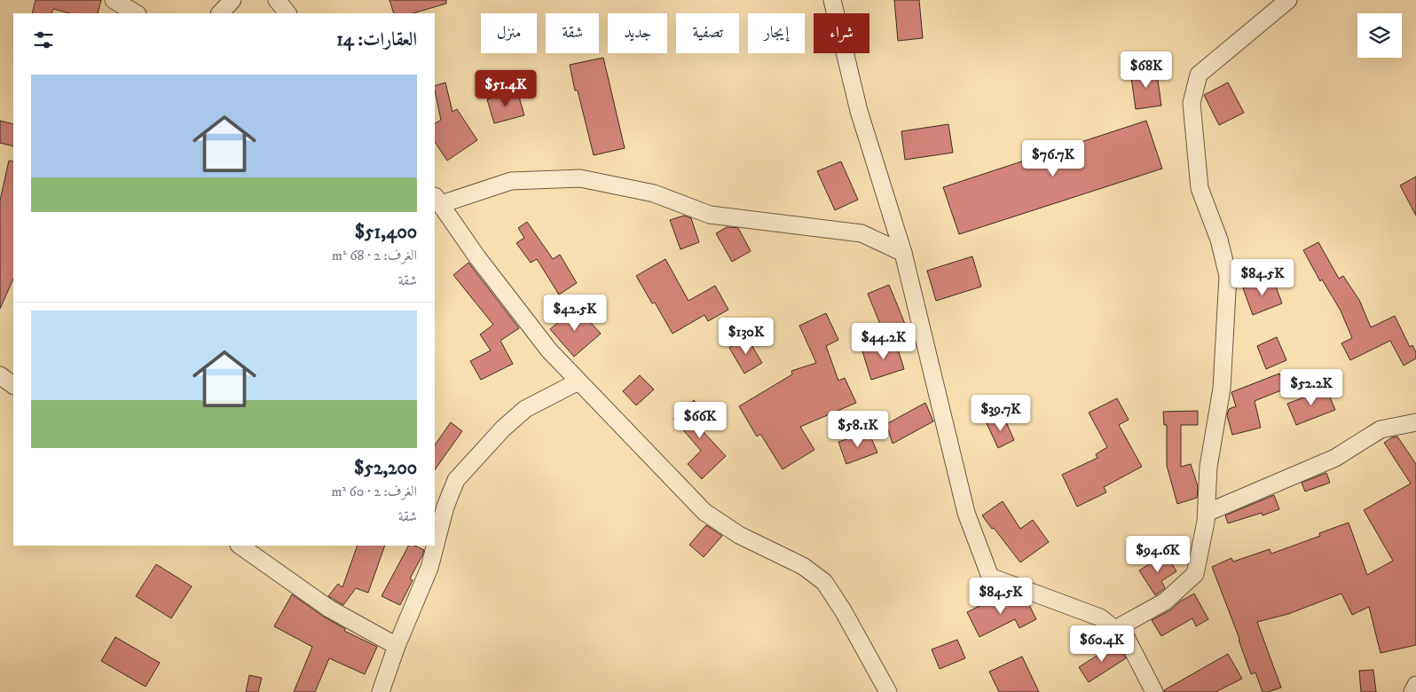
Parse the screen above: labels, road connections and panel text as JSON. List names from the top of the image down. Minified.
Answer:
{"page":{"chip":["شراء","إيجار","تصفية","جديد","شقة","منزل"],"heading":"العقارات: 14","price":["$68K","$51.4K","$76.7K","$84.5K","$42.5K","$130K","$44.2K","$52.2K","$39.7K","$66K","$58.1K","$94.6K","$84.5K","$60.4K"],"list":[{"name":"$51,400","note":"الغرف: 2 · 68 m² · شقة"},{"name":"$52,200","note":"الغرف: 2 · 60 m² · شقة"}]}}
